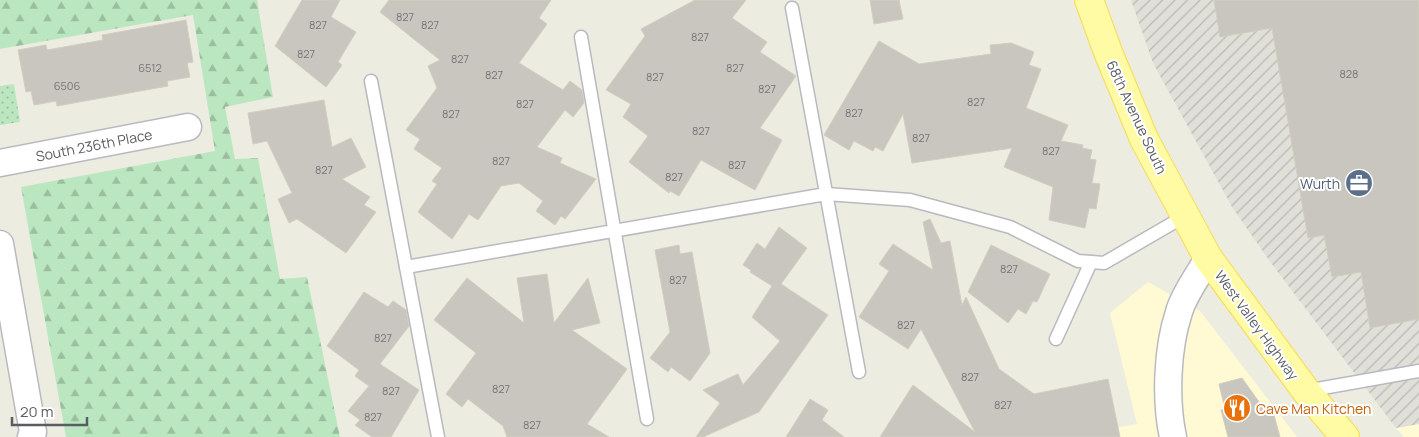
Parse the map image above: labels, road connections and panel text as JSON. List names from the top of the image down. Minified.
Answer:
{"streets":{"main road":["68th Avenue South","West Valley Highway"],"street":["South 236th Place"]},"crossings":[["68th Avenue South","West Valley Highway"]],"places":{"office":["Wurth"],"restaurant":["Cave Man Kitchen"]},"house_numbers":["827","827","827","827","827","827","6512","827","828","827","827","6506","827","827","827","827","827","827","827","827","827","827","827","827","827","827","827","827","827","827","827","827","827","827"],"scale_bar":"20 m"}
